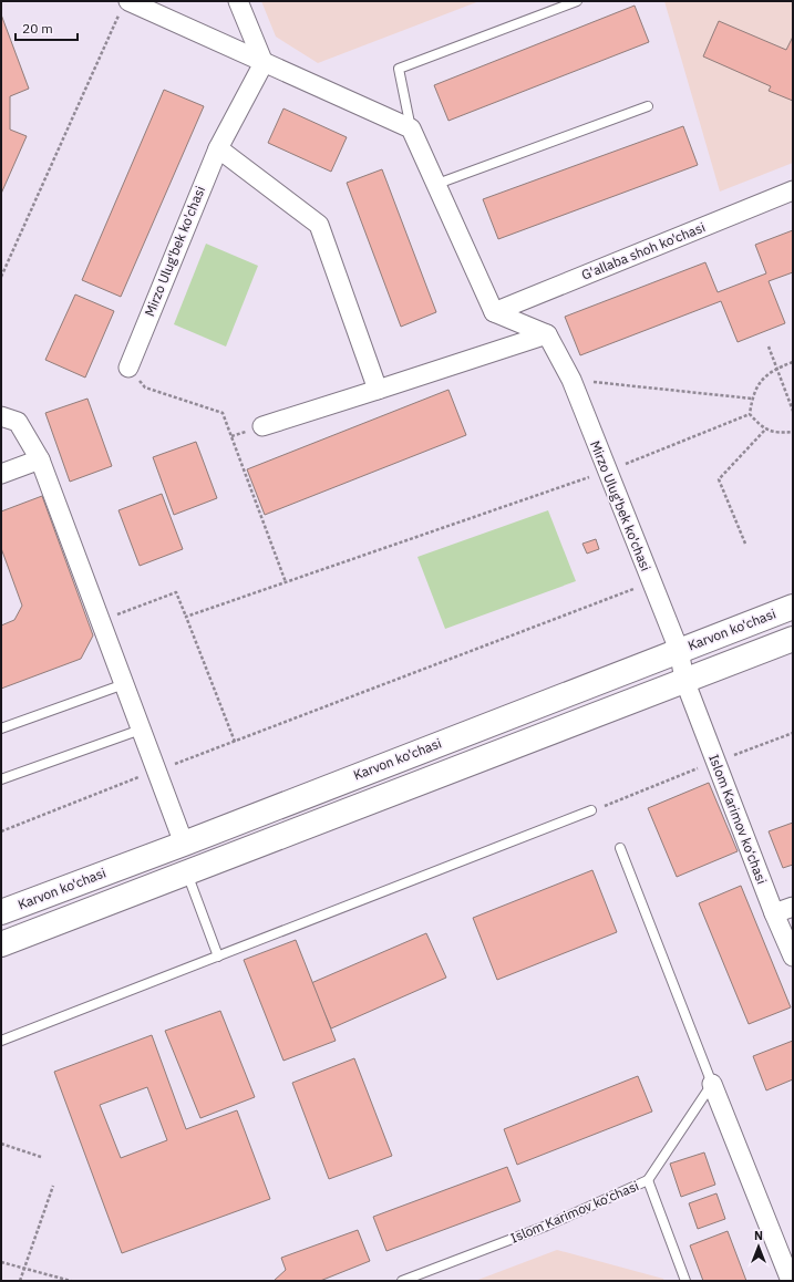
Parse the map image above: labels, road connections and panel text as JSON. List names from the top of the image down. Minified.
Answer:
{"streets":{"main road":["Karvon ko'chasi"],"street":["Mirzo Ulug'bek ko'chasi","G'allaba shoh ko'chasi","Islom Karimov ko‘chasi"]},"crossings":[["Mirzo Ulug'bek ko'chasi","Karvon ko'chasi"],["Mirzo Ulug'bek ko'chasi","Islom Karimov ko‘chasi"]],"scale_bar":"20 m","north":"top"}
